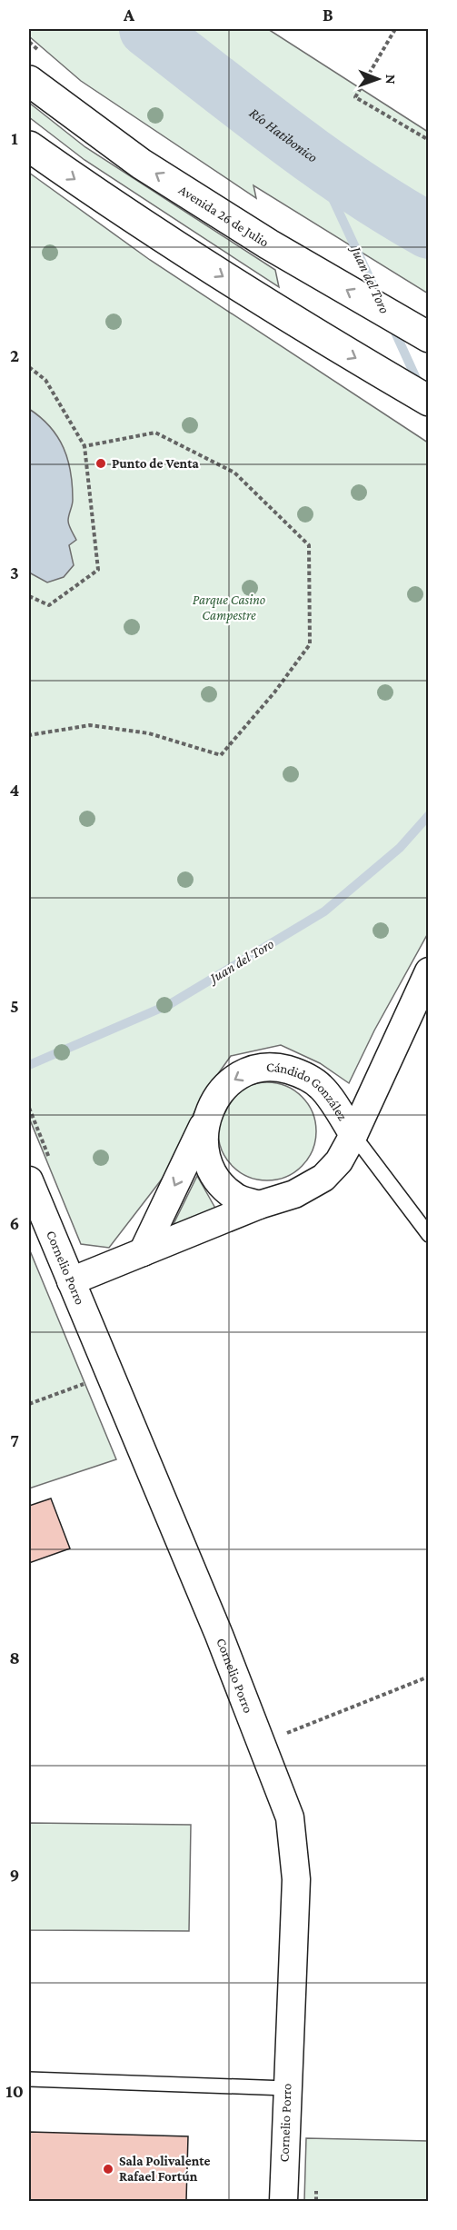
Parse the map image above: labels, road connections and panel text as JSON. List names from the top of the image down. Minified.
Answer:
{"streets":{"main road":["Avenida 26 de Julio"],"street":["Cándido González","Cornelio Porro"]},"crossings":[["Cándido González","Cornelio Porro"]],"water":["Río Hatibonico","Juan del Toro"],"parks":["Parque Casino Campestre"],"places":["Punto de Venta","Sala Polivalente Rafael Fortún"],"north":"right","grid":{"columns":["A","B"],"rows":["1","2","3","4","5","6","7","8","9","10"]}}
